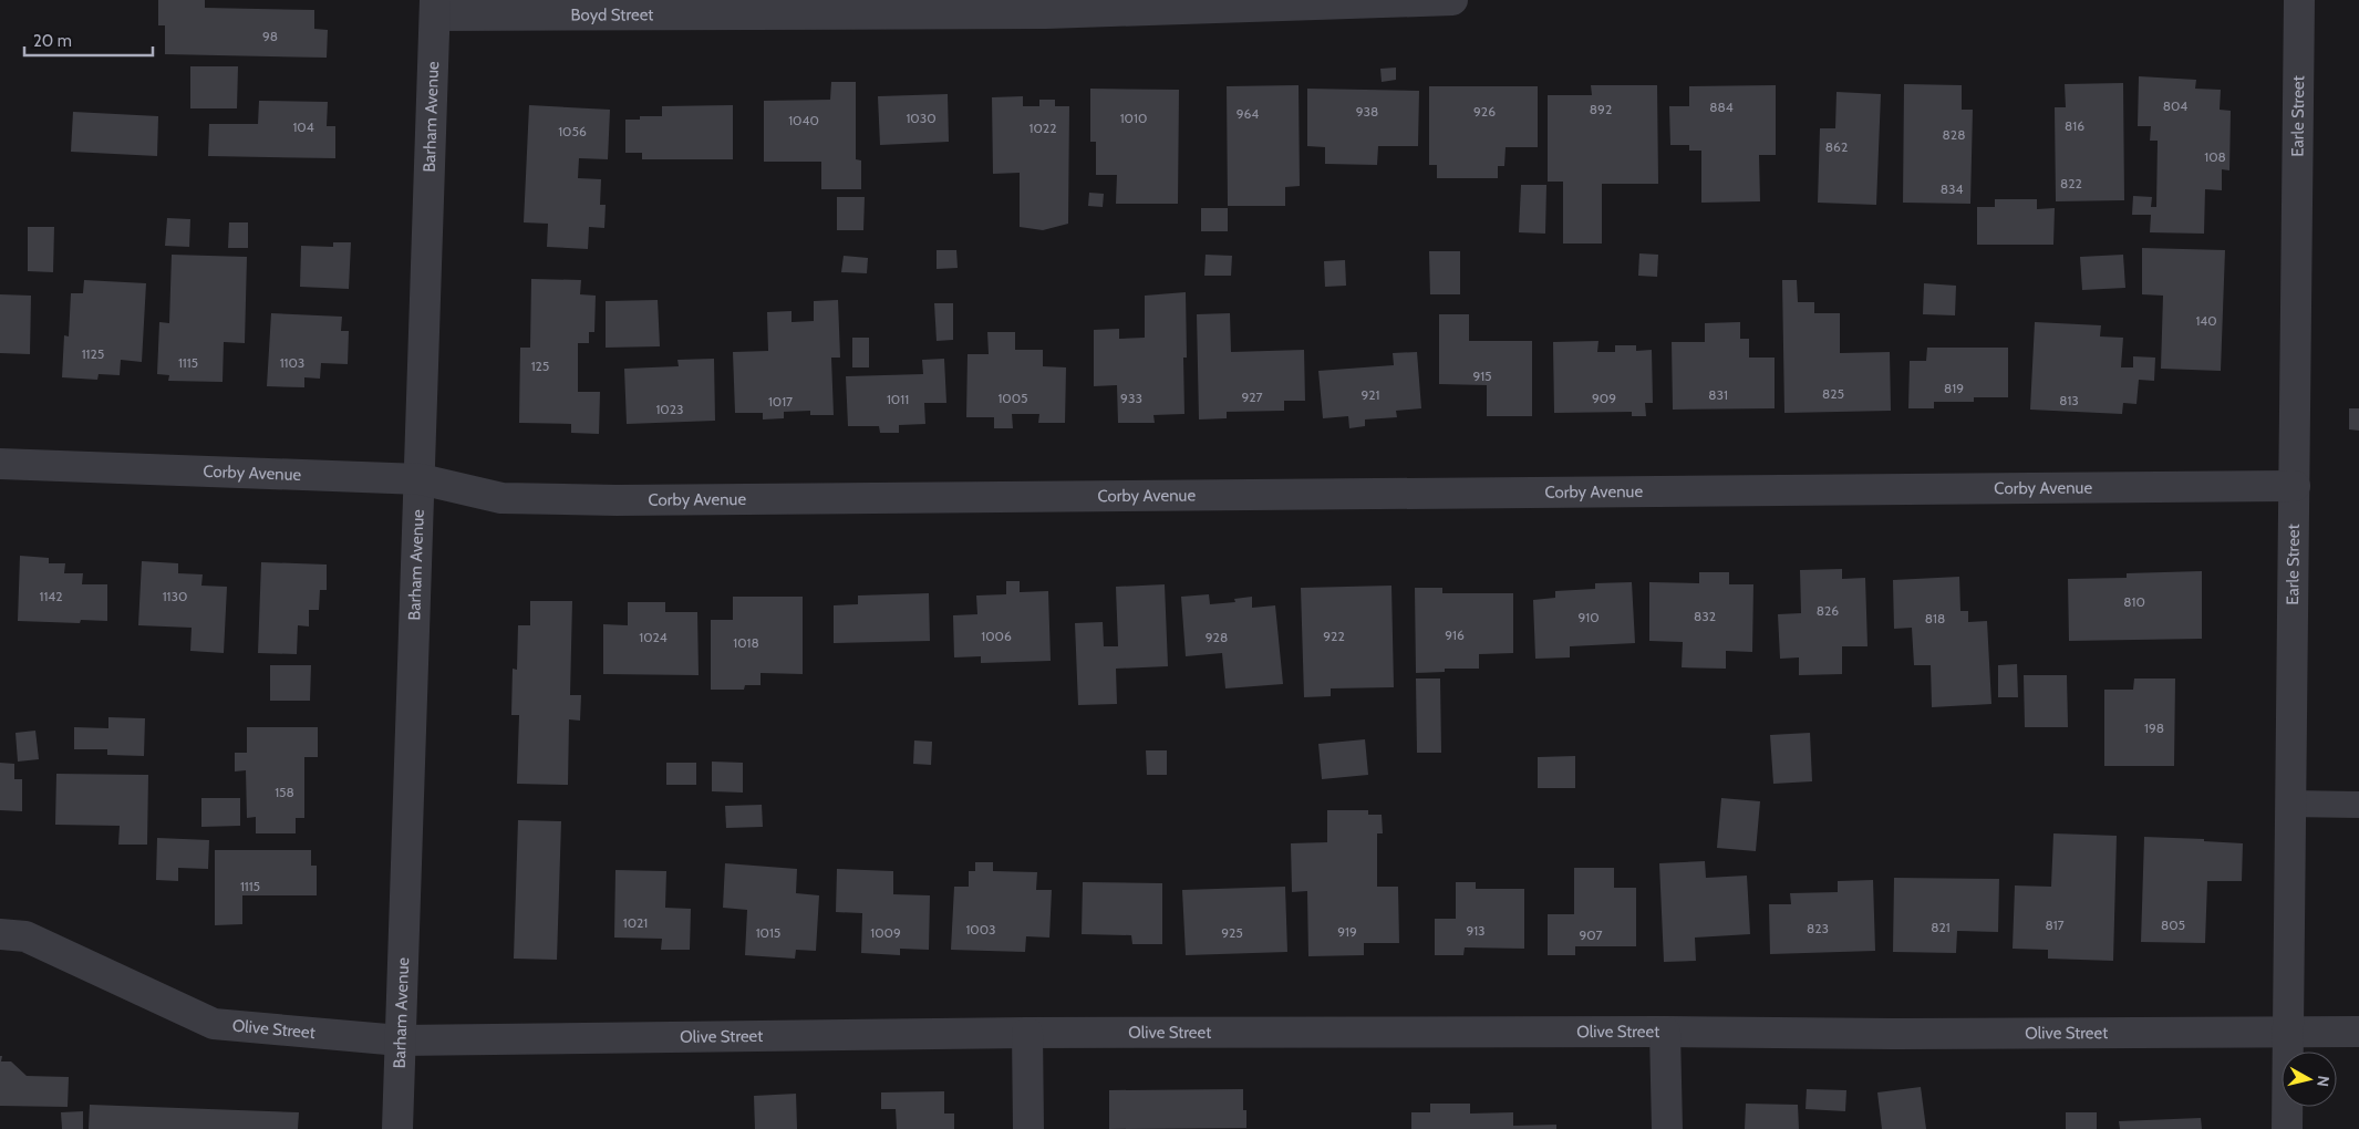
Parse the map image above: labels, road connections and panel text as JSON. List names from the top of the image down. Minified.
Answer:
{"streets":{"street":["Boyd Street","Barham Avenue","Earle Street","Corby Avenue","Olive Street"]},"crossings":[["Boyd Street","Barham Avenue"],["Barham Avenue","Corby Avenue"],["Barham Avenue","Olive Street"],["Earle Street","Corby Avenue"],["Earle Street","Olive Street"]],"house_numbers":["98","804","884","892","938","926","964","1030","1010","1040","816","104","1022","1056","828","862","108","822","834","140","1125","1115","1103","125","915","819","825","921","831","927","1005","933","909","1011","813","1017","1023","1142","1130","810","826","832","910","818","916","1006","922","1024","928","1018","198","158","1115","1021","817","805","821","823","1003","913","919","1015","1009","925","907"],"scale_bar":"20 m","north":"right"}
